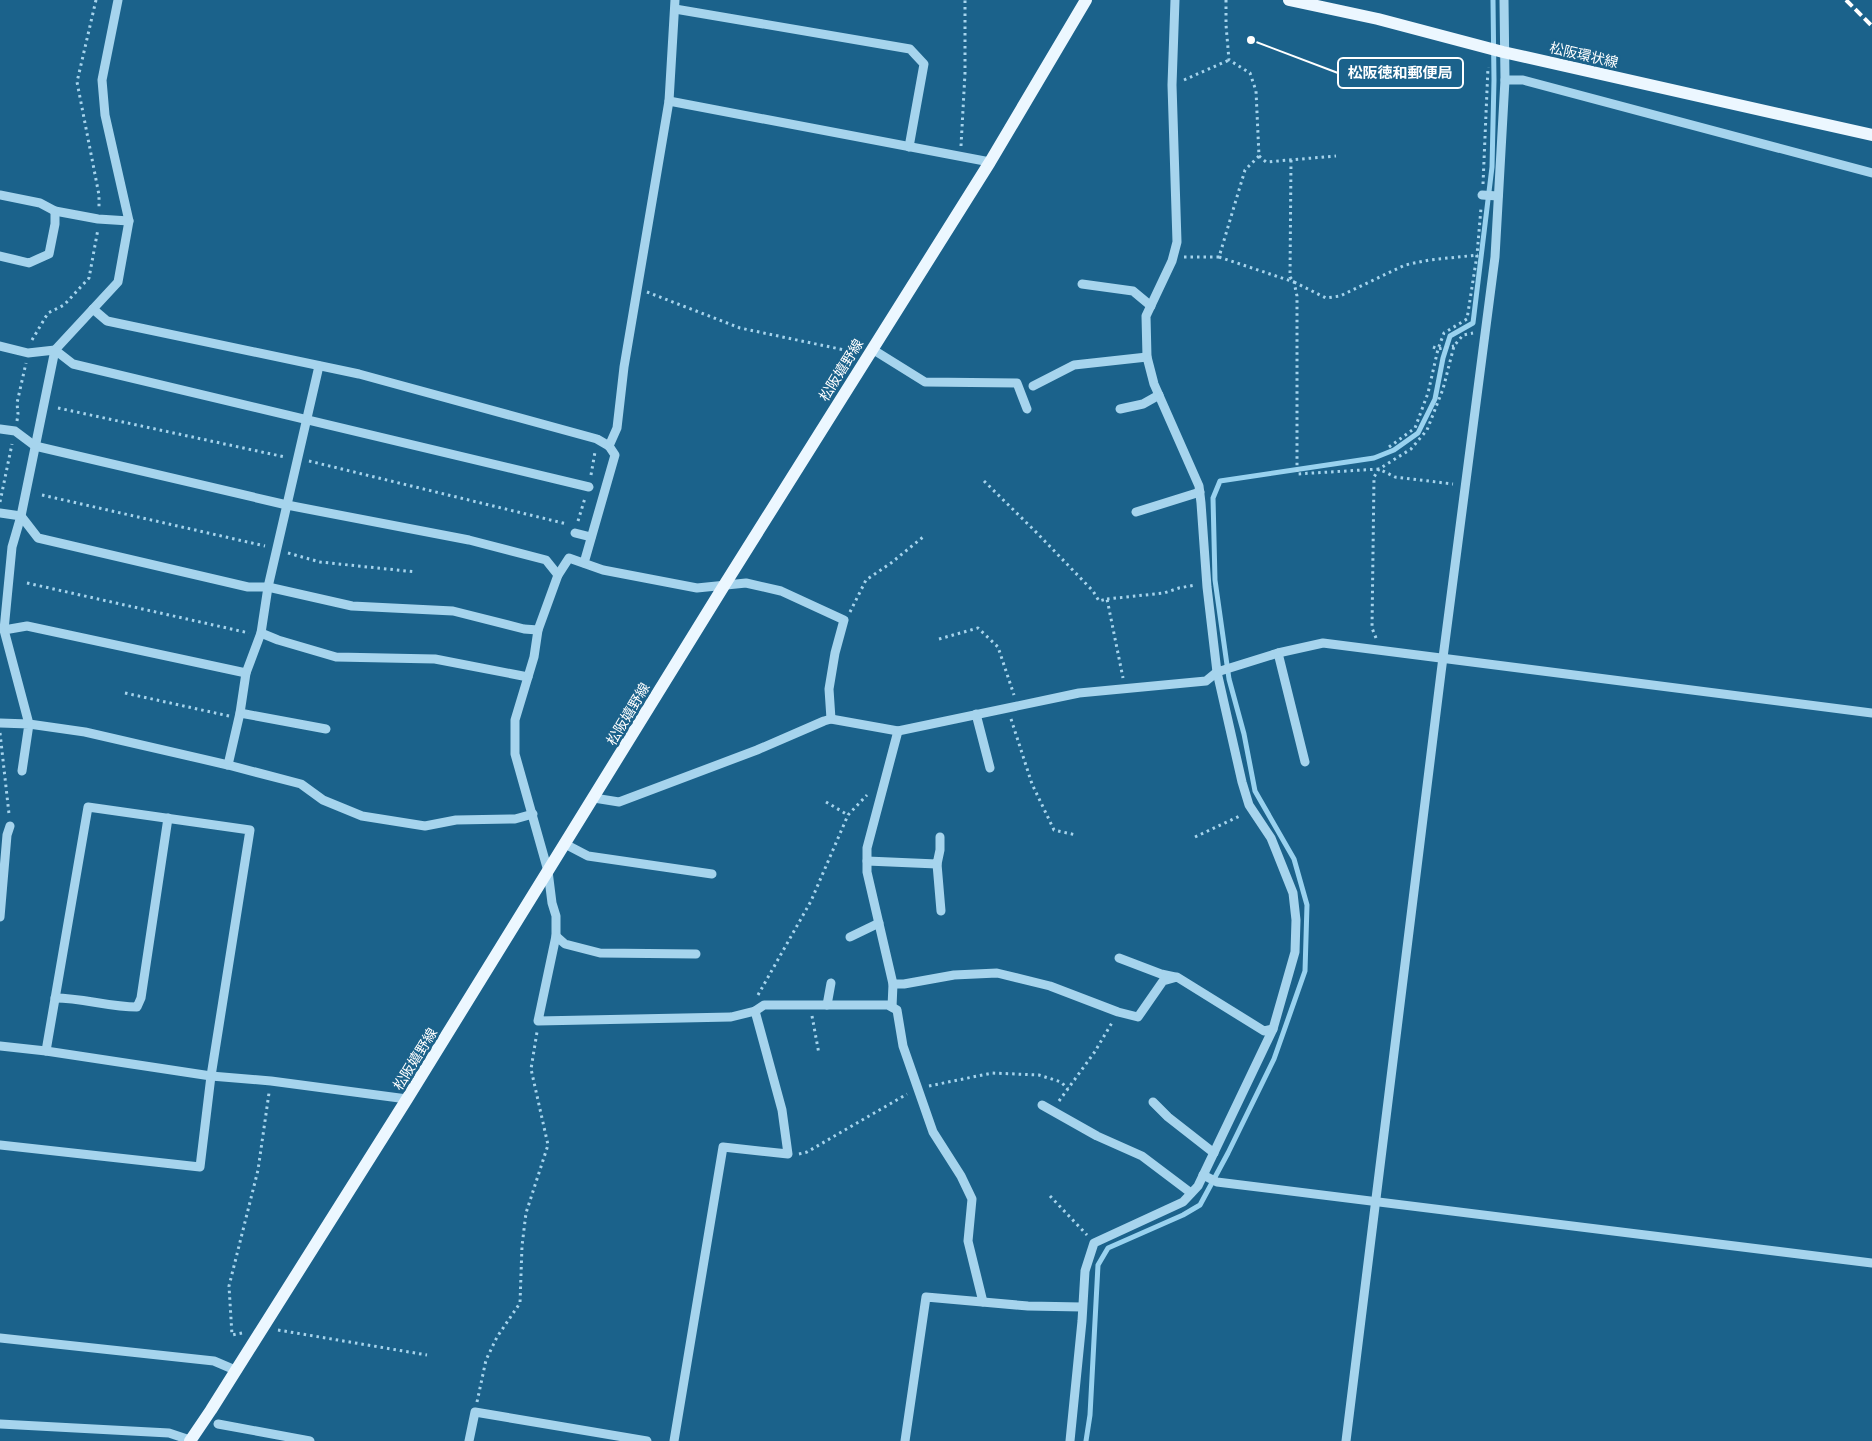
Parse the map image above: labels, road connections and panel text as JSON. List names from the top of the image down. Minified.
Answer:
{"streets":{"main road":["松阪環状線","松阪嬉野線"]},"places":["松阪徳和郵便局"]}
